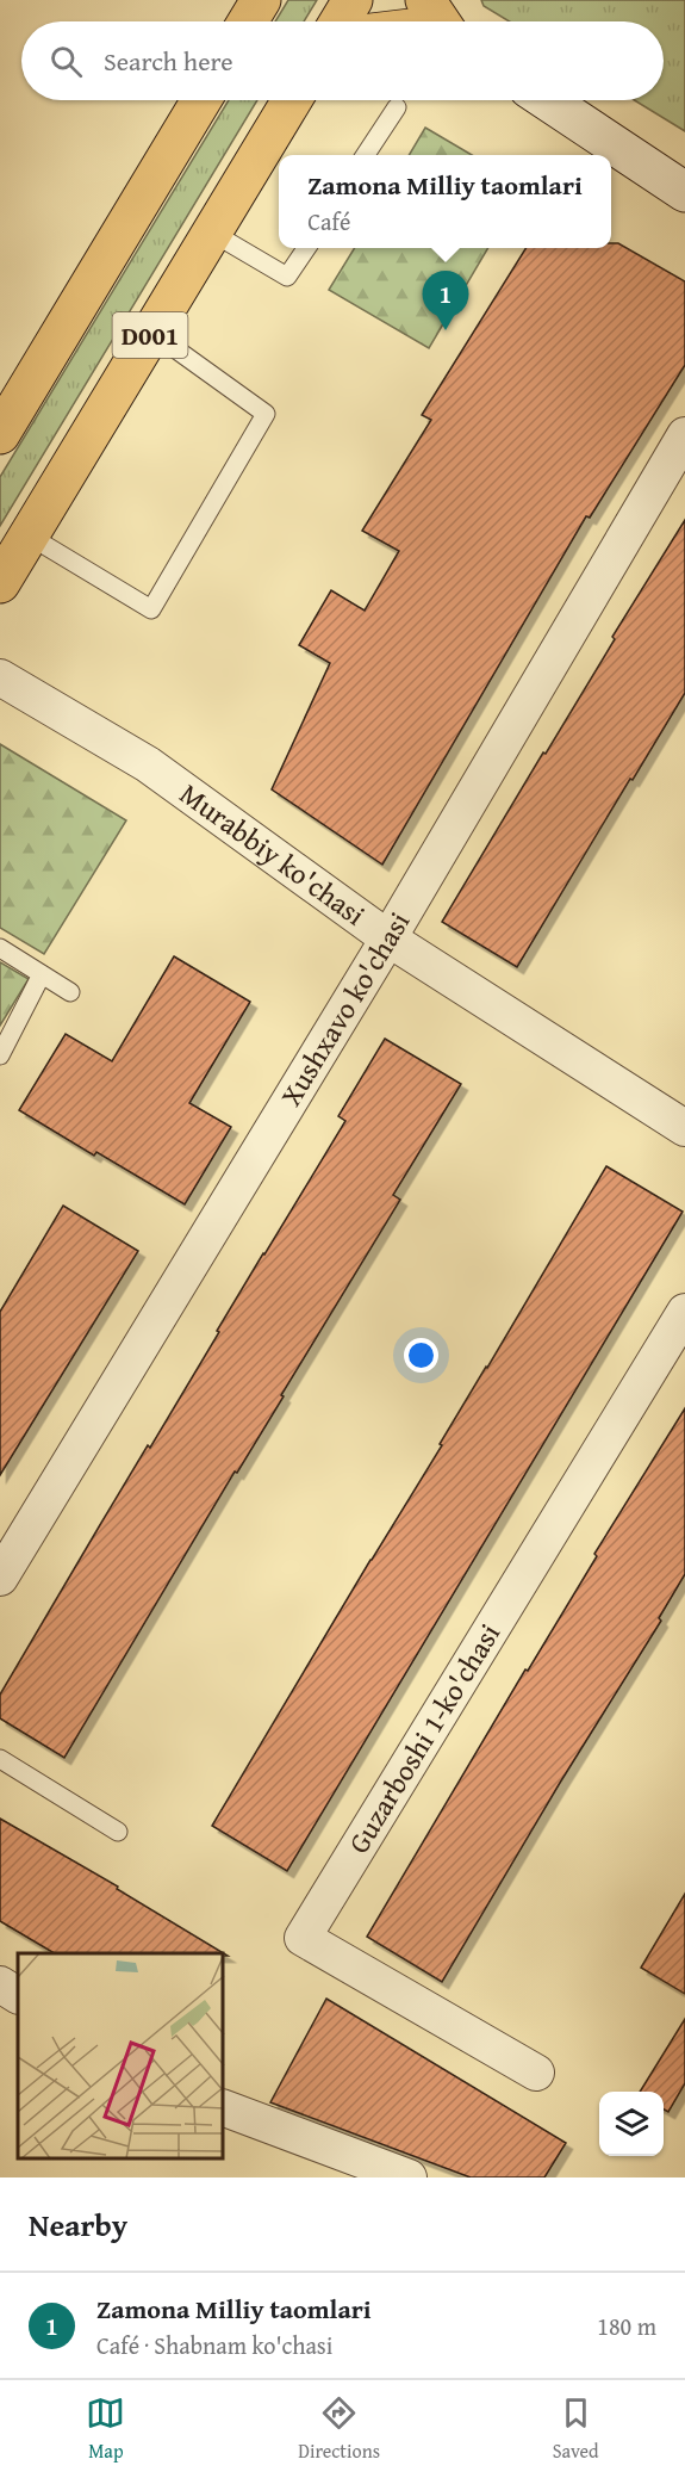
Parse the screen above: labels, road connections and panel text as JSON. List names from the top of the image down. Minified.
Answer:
{"streets":{"highway":["D001"],"street":["Murabbiy ko'chasi","Xushxavo ko'chasi","Guzarboshi 1-ko'chasi"]},"crossings":[["Murabbiy ko'chasi","Xushxavo ko'chasi"]],"page":{"search":"Search here","popup":["Zamona Milliy taomlari","Café"],"pins":"1","heading":"Nearby","list":[{"mark":"1","name":"Zamona Milliy taomlari","note":"Café · Shabnam ko'chasi","value":"180 m"}],"nav":["Map","Directions","Saved"]}}
